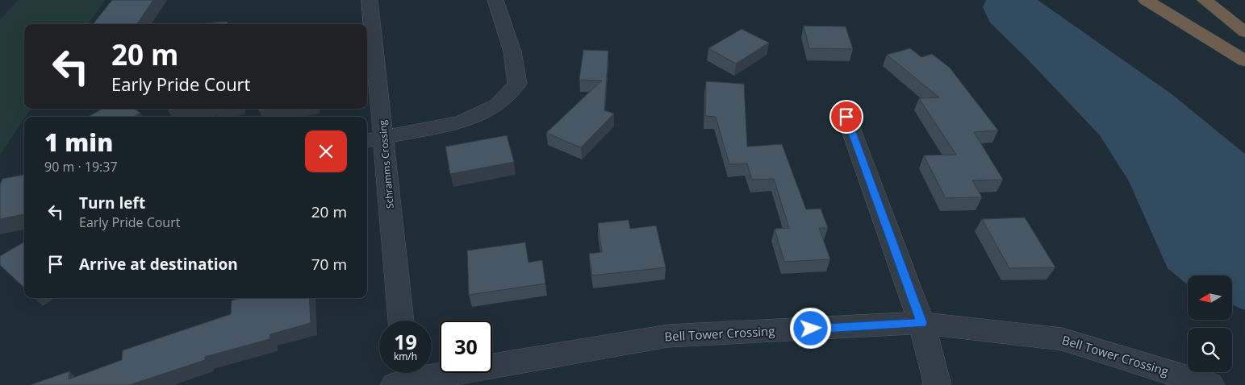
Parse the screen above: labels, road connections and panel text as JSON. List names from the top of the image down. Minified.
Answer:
{"streets":{"street":["Schramms Crossing","Bell Tower Crossing"]},"north":"left","page":{"turn":["20 m","Early Pride Court"],"heading":["1 min","90 m · 19:37"],"list":[{"name":"Turn left","note":"Early Pride Court","value":"20 m"},{"name":"Arrive at destination","value":"70 m"}],"speed":"19 km/h","limit":"30"}}
